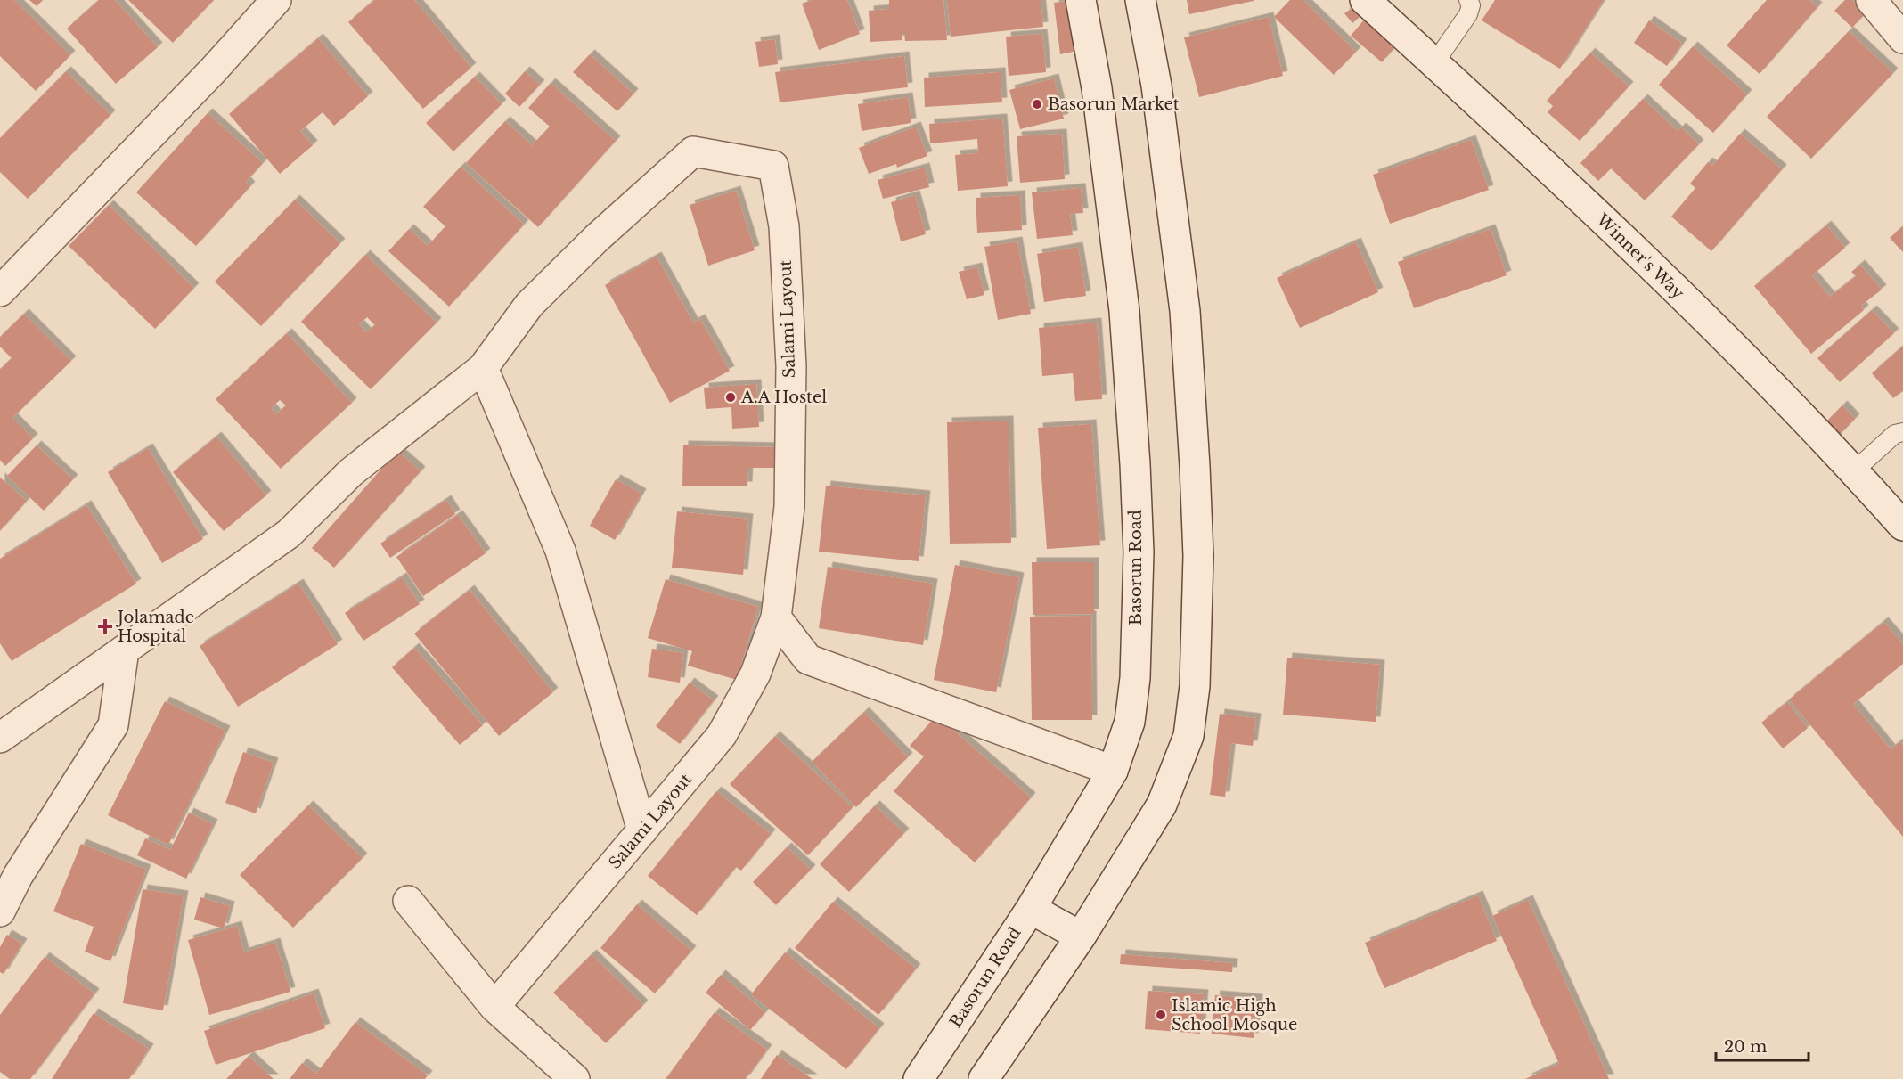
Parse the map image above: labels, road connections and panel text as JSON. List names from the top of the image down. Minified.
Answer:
{"streets":{"street":["Winner's Way","Salami Layout","Basorun Road"]},"places":{"other":["Basorun Market","A.A Hostel","Islamic High School Mosque"],"health":["Jolamade Hospital"]},"scale_bar":"20 m"}
